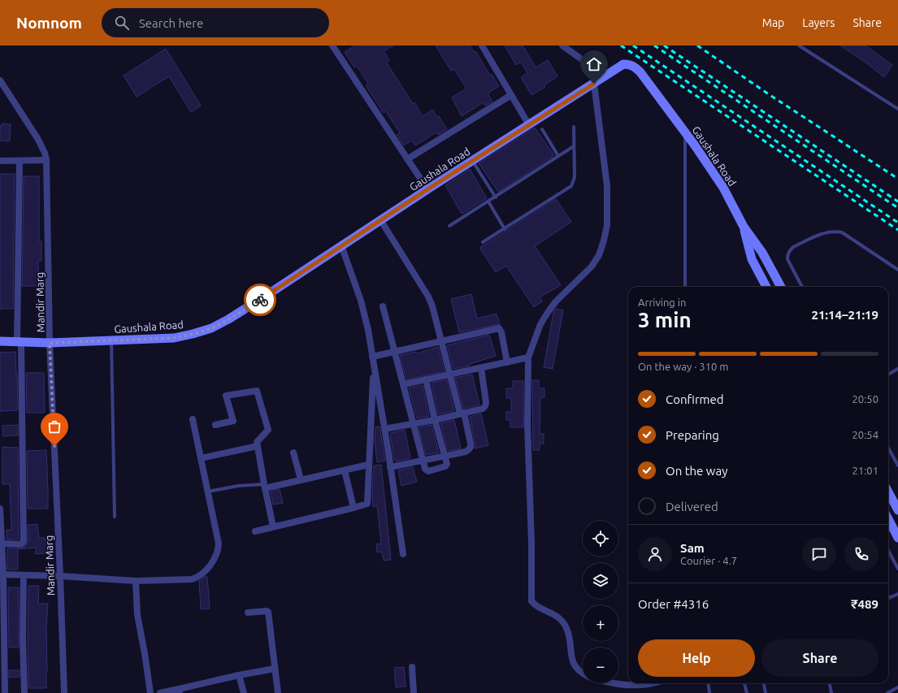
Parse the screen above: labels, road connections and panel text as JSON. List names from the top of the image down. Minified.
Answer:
{"streets":{"street":["Gaushala Road","Mandir Marg"]},"crossings":[["Gaushala Road","Mandir Marg"]],"page":{"header":"Nomnom","search":"Search here","nav":["Map","Layers","Share"],"heading":["3 min","Arriving in","21:14–21:19"],"panel":["Sam","Courier · 4.7","Order #4316","₹489"],"bar":"On the way · 310 m","list":[["Confirmed","20:50"],["Preparing","20:54"],["On the way","21:01"],"Delivered"],"map_buttons":["+","−"],"buttons":["Help","Share"]}}
